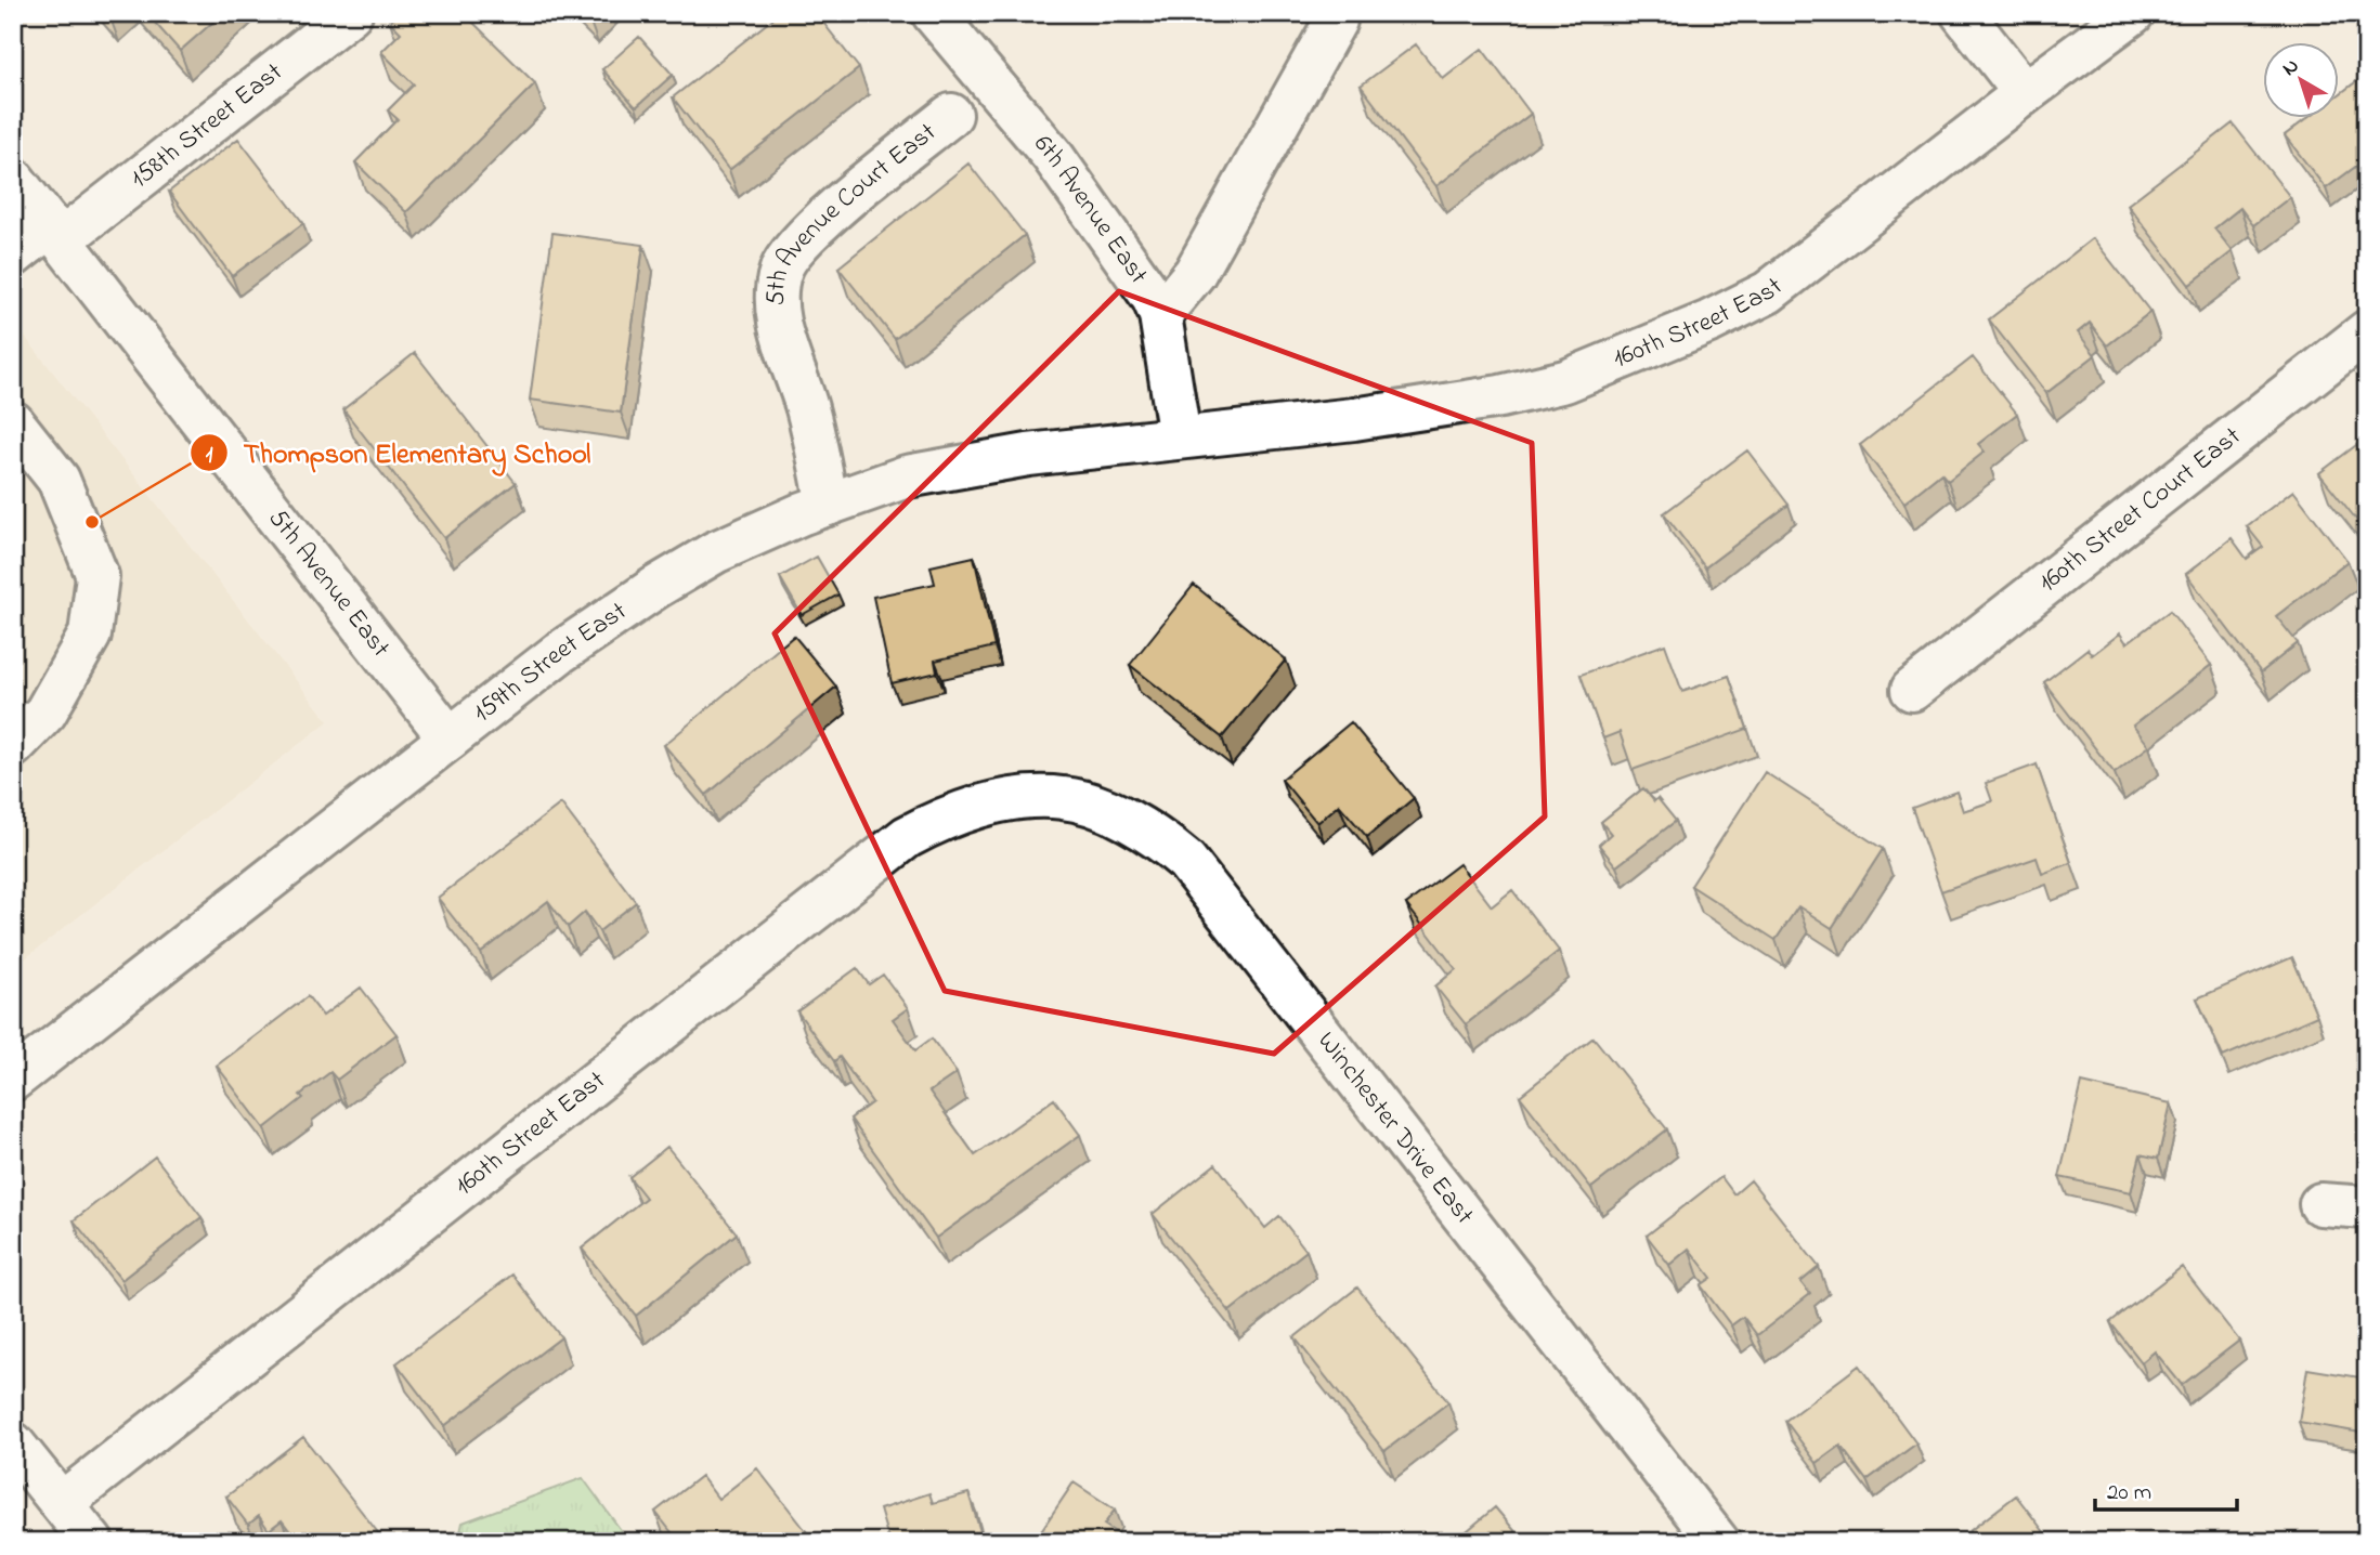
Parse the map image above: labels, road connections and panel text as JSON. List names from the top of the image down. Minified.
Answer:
{"streets":{"street":["158th Street East","6th Avenue East","5th Avenue Court East","160th Street East","160th Street Court East","5th Avenue East","159th Street East","Winchester Drive East"]},"crossings":[["158th Street East","5th Avenue East"],["6th Avenue East","160th Street East"],["6th Avenue East","159th Street East"],["5th Avenue Court East","159th Street East"],["160th Street East","159th Street East"],["160th Street East","Winchester Drive East"],["5th Avenue East","159th Street East"]],"places":["Thompson Elementary School"],"scale_bar":"20 m","north":"top left"}
